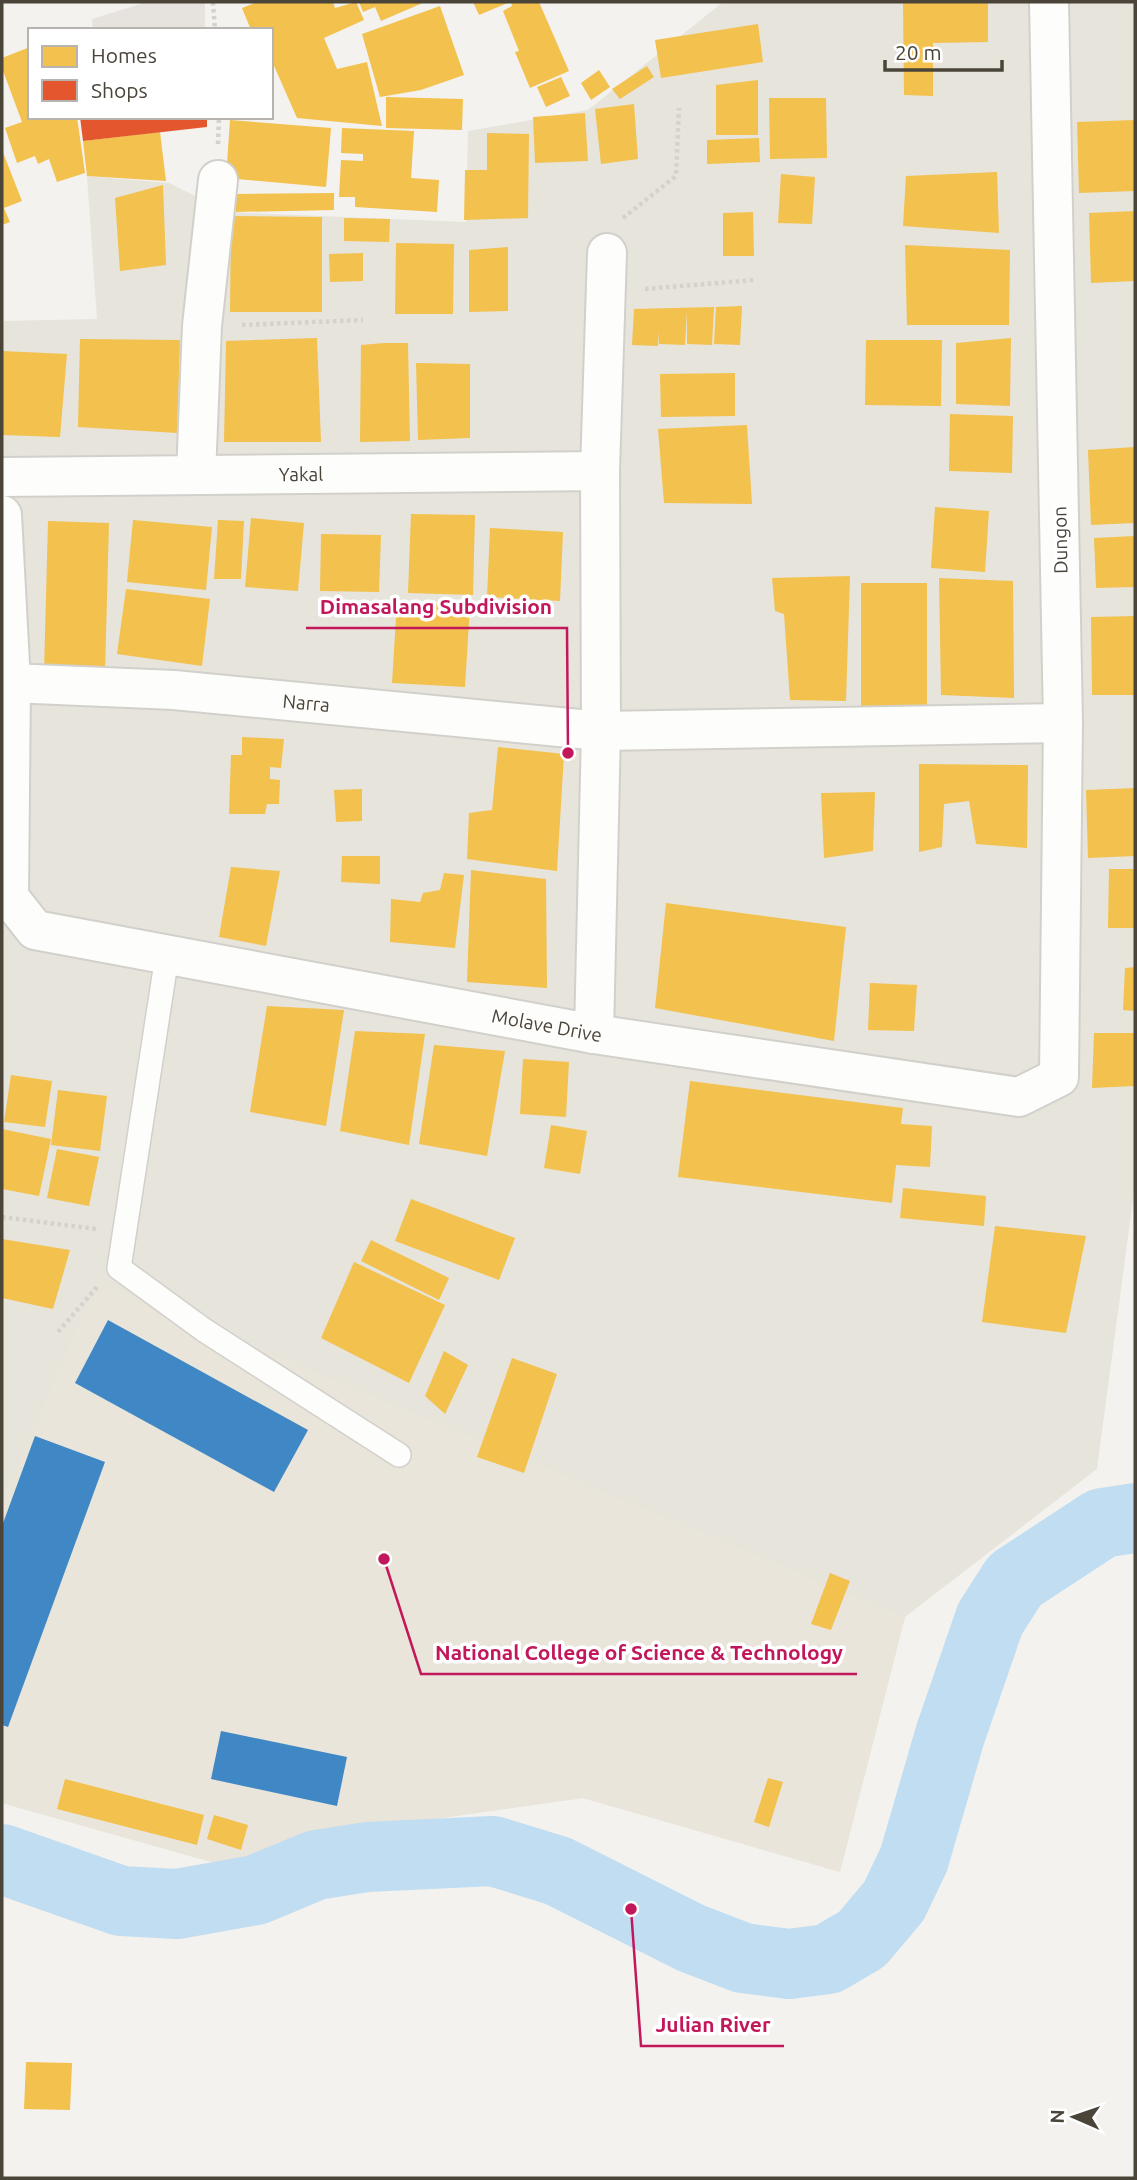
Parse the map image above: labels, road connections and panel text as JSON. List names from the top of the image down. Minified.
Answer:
{"streets":{"street":["Yakal","Dungon","Narra","Molave Drive"]},"crossings":[["Dungon","Narra"],["Dungon","Molave Drive"],["Narra","Molave Drive"]],"places":["Dimasalang Subdivision","National College of Science & Technology","Julian River"],"legend":["Homes","Shops"],"scale_bar":"20 m","north":"left"}
